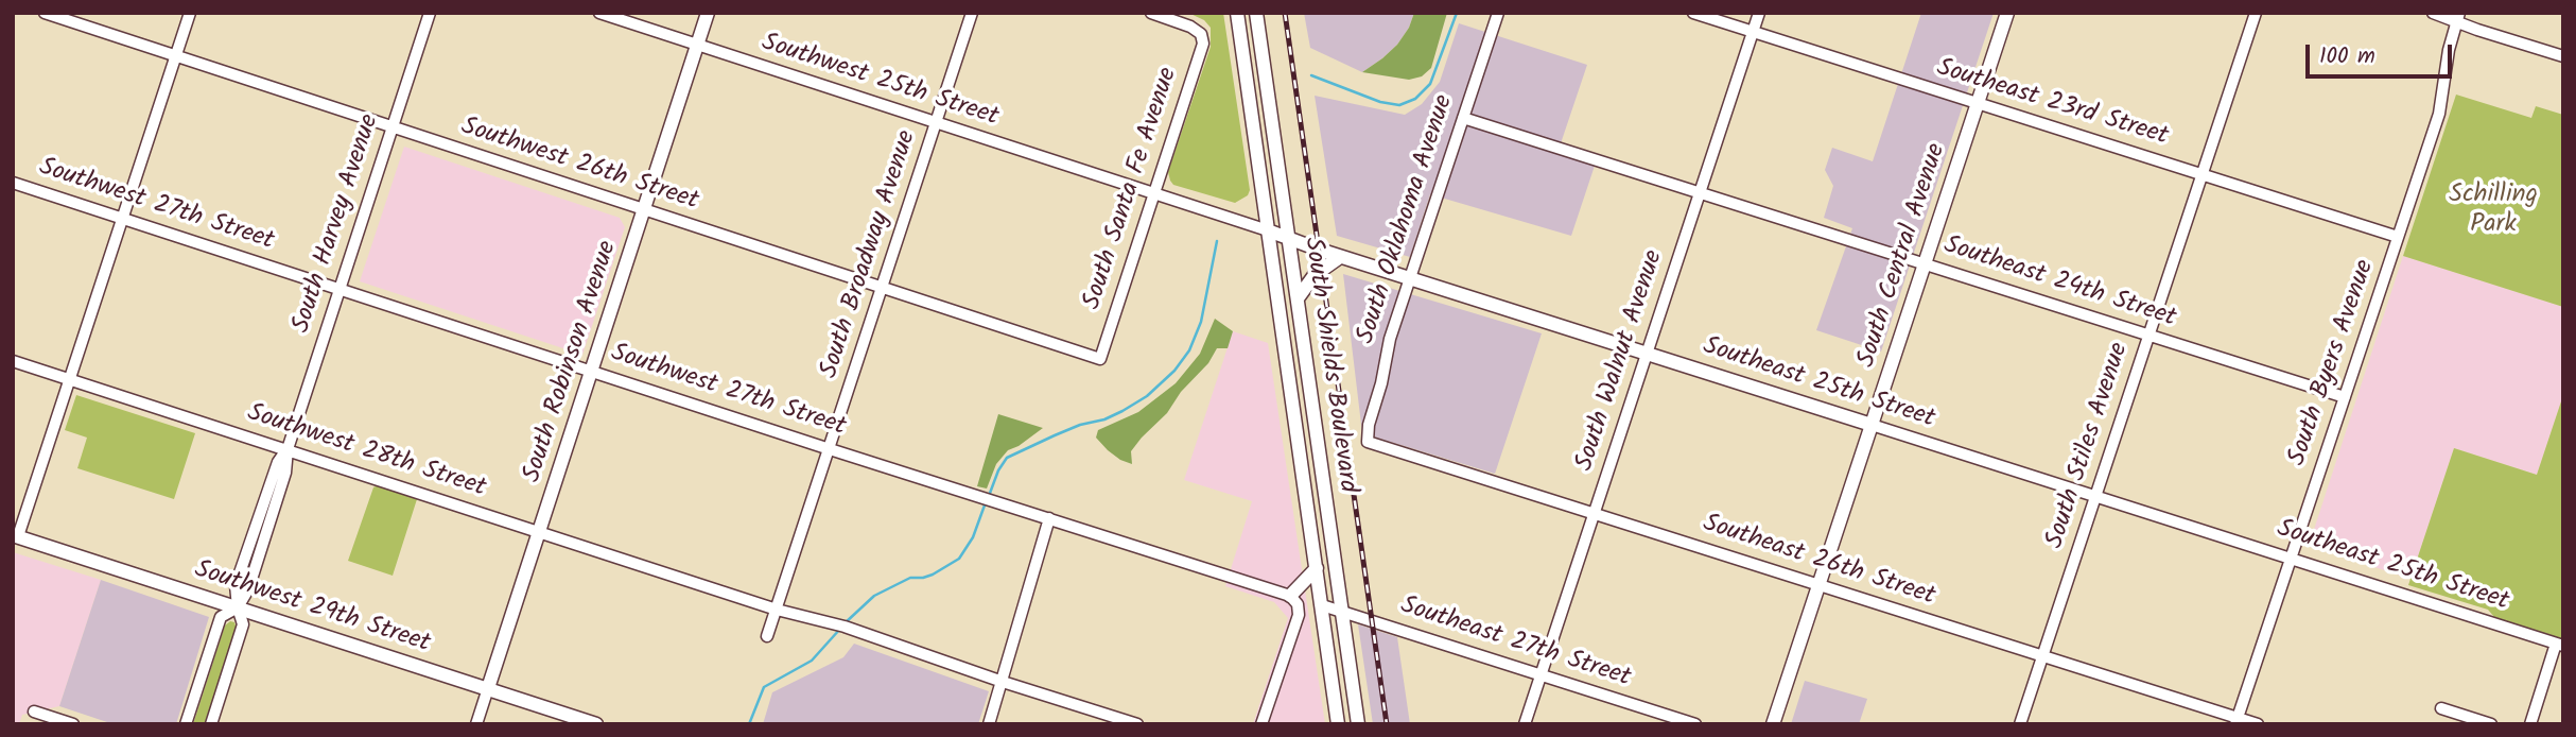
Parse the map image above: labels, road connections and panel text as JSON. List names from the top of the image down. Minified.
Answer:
{"streets":{"main road":["South Central Avenue","South Robinson Avenue","South Shields Boulevard","Southeast 25th Street","Southwest 29th Street"],"street":["Southwest 25th Street","Southeast 23rd Street","Southwest 26th Street","South Santa Fe Avenue","Southwest 27th Street","South Oklahoma Avenue","South Harvey Avenue","South Broadway Avenue","Southeast 24th Street","South Walnut Avenue","South Byers Avenue","South Stiles Avenue","Southwest 28th Street","Southeast 26th Street","Southeast 27th Street"]},"crossings":[["Southwest 25th Street","South Broadway Avenue"],["Southwest 25th Street","South Robinson Avenue"],["Southwest 25th Street","Southeast 25th Street"],["Southeast 23rd Street","South Central Avenue"],["Southeast 23rd Street","South Walnut Avenue"],["Southeast 23rd Street","South Byers Avenue"],["Southeast 23rd Street","South Stiles Avenue"],["Southwest 26th Street","South Santa Fe Avenue"],["Southwest 26th Street","South Harvey Avenue"],["Southwest 26th Street","South Broadway Avenue"],["Southwest 26th Street","South Robinson Avenue"],["South Santa Fe Avenue","Southeast 25th Street"],["Southwest 27th Street","South Harvey Avenue"],["Southwest 27th Street","South Broadway Avenue"],["Southwest 27th Street","South Robinson Avenue"],["South Oklahoma Avenue","Southeast 24th Street"],["South Oklahoma Avenue","Southeast 25th Street"],["South Oklahoma Avenue","Southeast 26th Street"],["South Harvey Avenue","Southwest 28th Street"],["South Harvey Avenue","Southwest 29th Street"],["South Broadway Avenue","Southwest 28th Street"],["South Central Avenue","Southeast 24th Street"],["South Central Avenue","Southeast 25th Street"],["South Central Avenue","Southeast 26th Street"],["Southeast 24th Street","South Walnut Avenue"],["Southeast 24th Street","South Byers Avenue"],["Southeast 24th Street","South Stiles Avenue"],["South Walnut Avenue","Southeast 25th Street"],["South Walnut Avenue","Southeast 26th Street"],["South Walnut Avenue","Southeast 27th Street"],["South Robinson Avenue","Southwest 28th Street"],["South Robinson Avenue","Southwest 29th Street"],["South Byers Avenue","Southeast 25th Street"],["South Byers Avenue","Southeast 26th Street"],["South Shields Boulevard","Southeast 25th Street"],["South Shields Boulevard","Southeast 27th Street"],["Southeast 25th Street","South Stiles Avenue"],["South Stiles Avenue","Southeast 26th Street"]],"parks":["Schilling Park"],"scale_bar":"100 m"}
